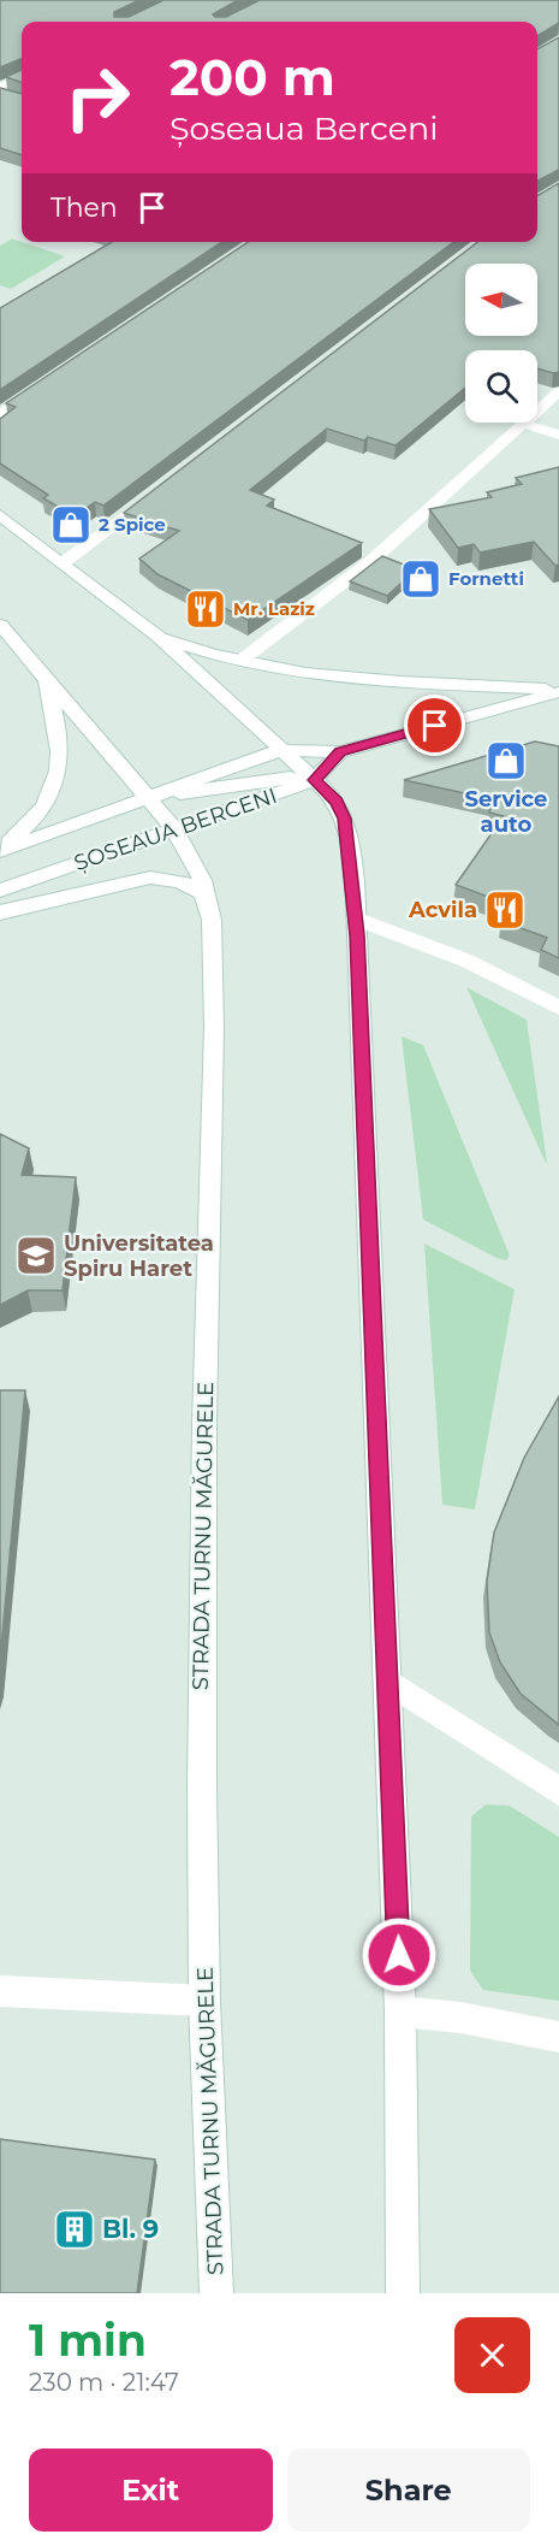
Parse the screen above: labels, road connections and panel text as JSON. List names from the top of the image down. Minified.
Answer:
{"streets":{"main road":["ȘOSEAUA BERCENI","STRADA TURNU MĂGURELE"]},"crossings":[["ȘOSEAUA BERCENI","STRADA TURNU MĂGURELE"]],"places":{"shop":["2 Spice","Fornetti","Service auto"],"restaurant":["Mr. Laziz","Acvila"],"school or university":["Universitatea Spiru Haret"],"building":["Bl. 9"]},"north":"left","page":{"turn":["200 m","Șoseaua Berceni"],"then":"Then","heading":["1 min","230 m · 21:47"],"buttons":["Exit","Share"]}}
